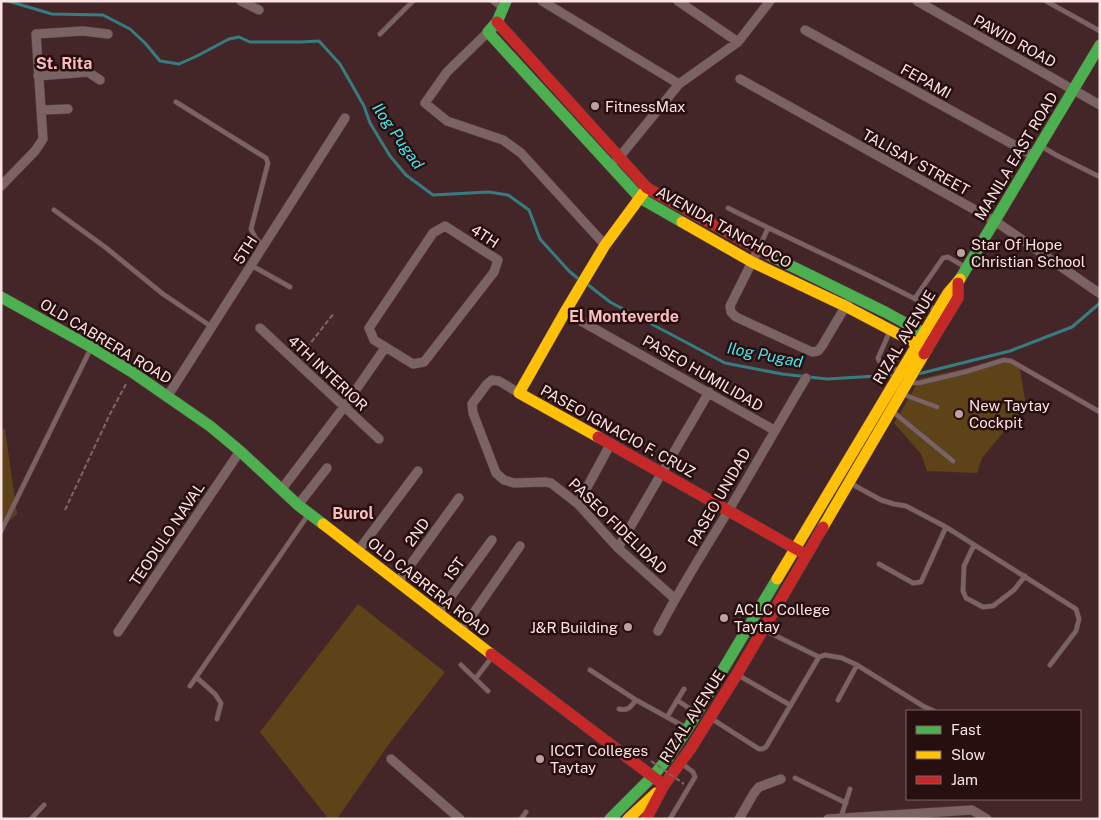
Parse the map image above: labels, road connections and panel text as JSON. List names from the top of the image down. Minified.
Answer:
{"streets":{"street":["PAWID ROAD","FEPAMI","MANILA EAST ROAD","TALISAY STREET","AVENIDA TANCHOCO","4TH","5TH","RIZAL AVENUE","OLD CABRERA ROAD","4TH INTERIOR","PASEO HUMILIDAD","PASEO IGNACIO F. CRUZ","PASEO UNIDAD","PASEO FIDELIDAD","2ND","TEODULO NAVAL","1ST"]},"crossings":[["PAWID ROAD","MANILA EAST ROAD"],["FEPAMI","MANILA EAST ROAD"],["MANILA EAST ROAD","TALISAY STREET"],["MANILA EAST ROAD","RIZAL AVENUE"],["AVENIDA TANCHOCO","RIZAL AVENUE"],["AVENIDA TANCHOCO","PASEO IGNACIO F. CRUZ"],["5TH","OLD CABRERA ROAD"],["RIZAL AVENUE","OLD CABRERA ROAD"],["OLD CABRERA ROAD","2ND"],["OLD CABRERA ROAD","TEODULO NAVAL"],["OLD CABRERA ROAD","1ST"],["PASEO HUMILIDAD","PASEO IGNACIO F. CRUZ"],["PASEO HUMILIDAD","PASEO UNIDAD"],["PASEO IGNACIO F. CRUZ","PASEO UNIDAD"],["PASEO IGNACIO F. CRUZ","PASEO FIDELIDAD"],["PASEO UNIDAD","PASEO FIDELIDAD"]],"districts":["St. Rita","El Monteverde","Burol"],"water":["Ilog Pugad"],"places":["FitnessMax","Star Of Hope Christian School","New Taytay Cockpit","ACLC College Taytay","J&R Building","ICCT Colleges Taytay"],"legend":["Fast","Slow","Jam"]}
